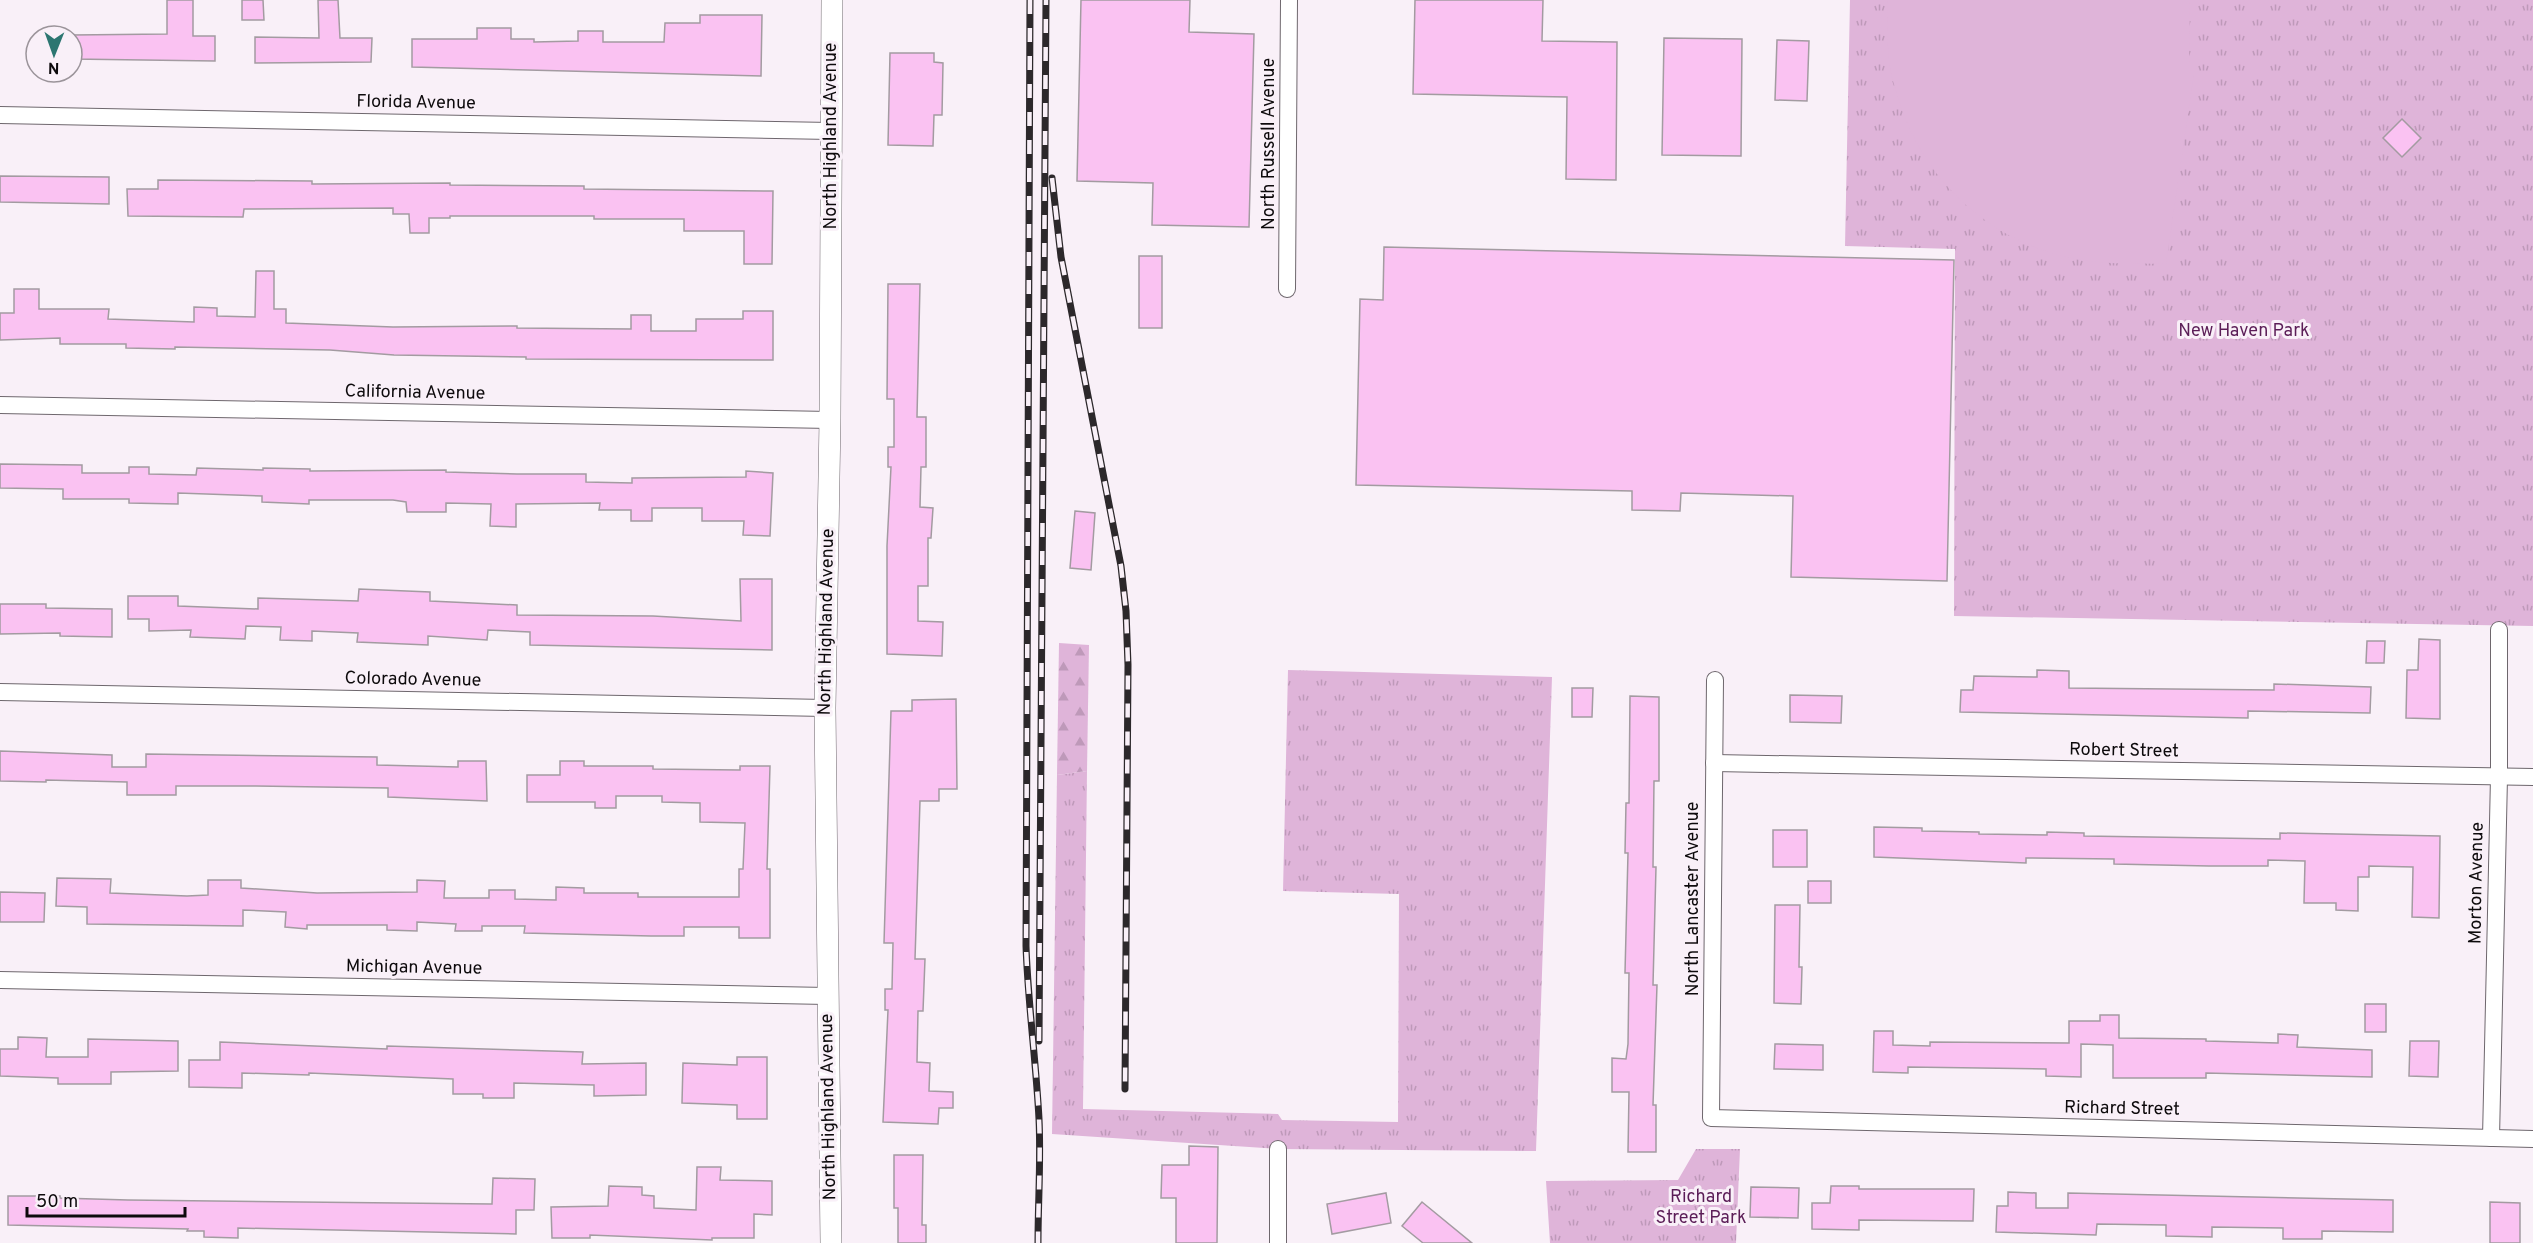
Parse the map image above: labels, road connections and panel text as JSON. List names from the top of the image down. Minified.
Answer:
{"streets":{"street":["Florida Avenue","North Highland Avenue","North Russell Avenue","California Avenue","Colorado Avenue","Robert Street","Morton Avenue","North Lancaster Avenue","Michigan Avenue","Richard Street"]},"crossings":[["Florida Avenue","North Highland Avenue"],["North Highland Avenue","California Avenue"],["North Highland Avenue","Colorado Avenue"],["North Highland Avenue","Michigan Avenue"],["Robert Street","Morton Avenue"],["Robert Street","North Lancaster Avenue"],["Morton Avenue","Richard Street"],["North Lancaster Avenue","Richard Street"]],"parks":["New Haven Park","Richard Street Park"],"scale_bar":"50 m","north":"bottom"}
